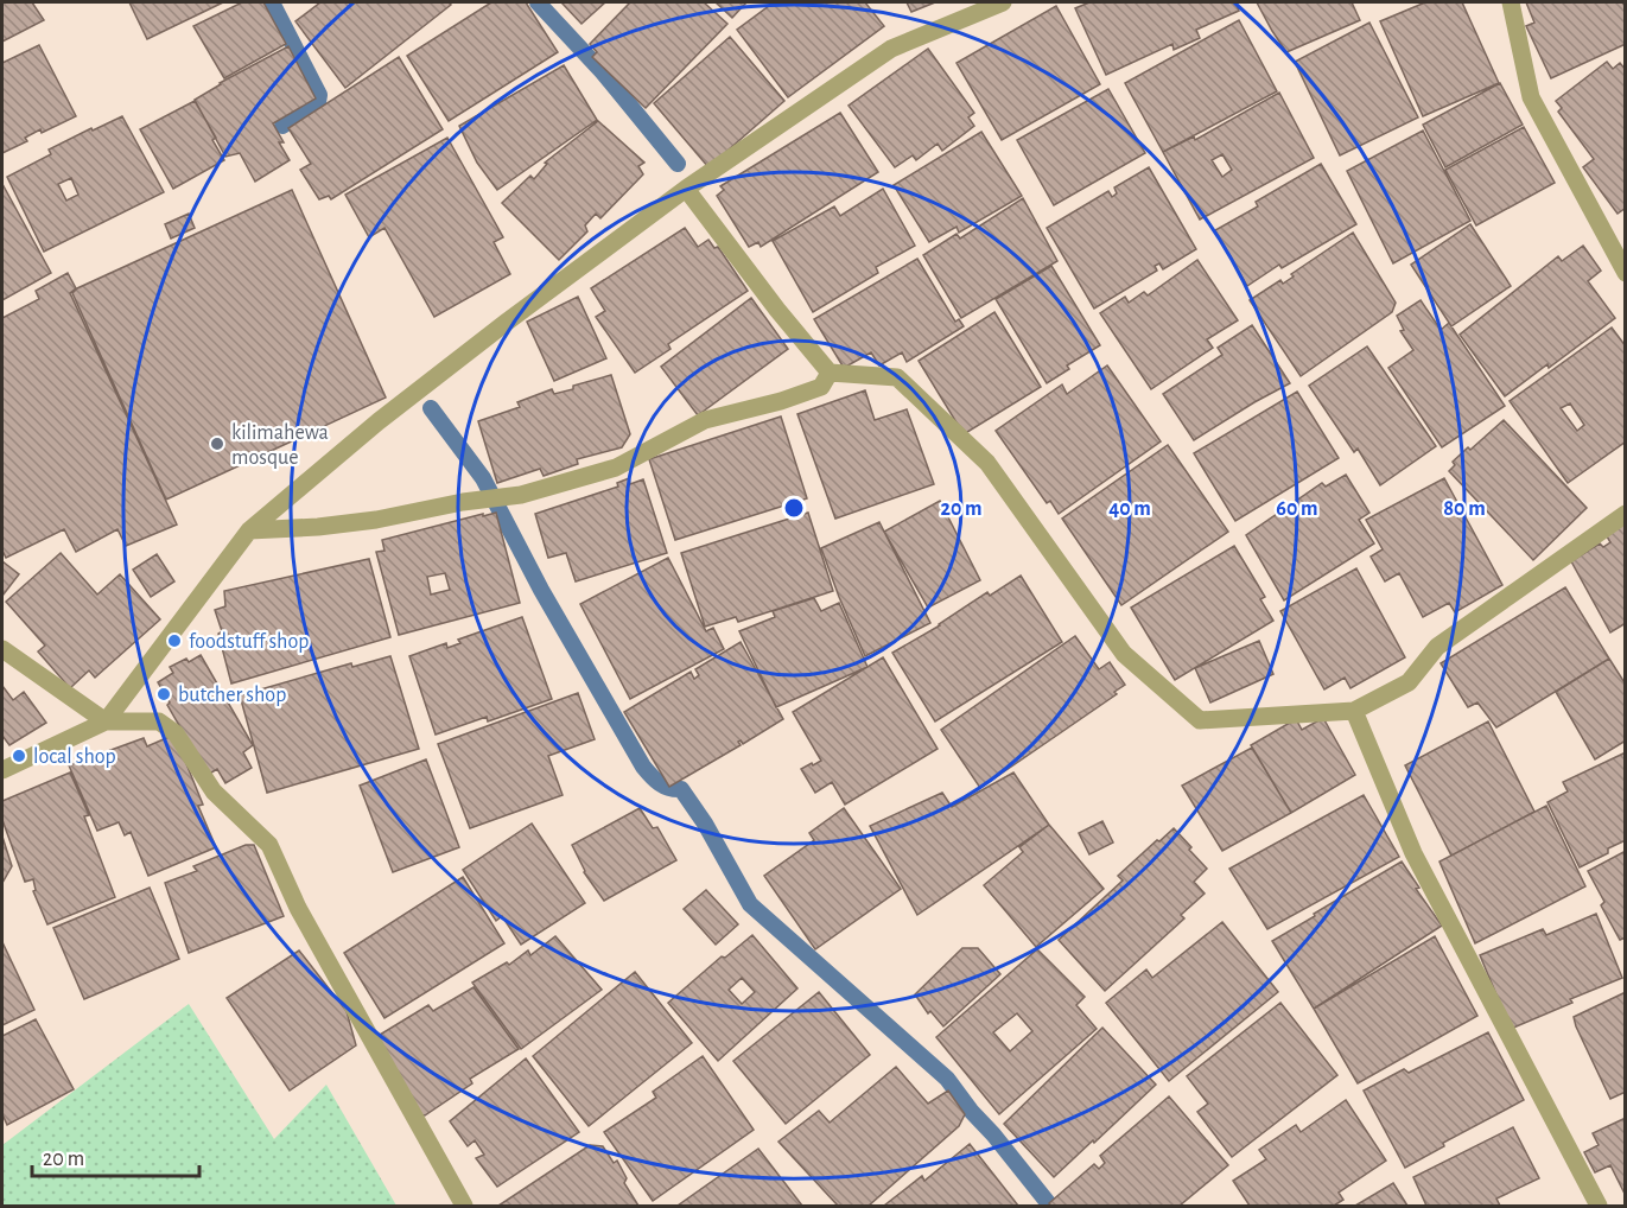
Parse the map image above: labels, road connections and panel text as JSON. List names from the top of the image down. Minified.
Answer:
{"places":["kilimahewa mosque","foodstuff shop","butcher shop","local shop"],"scale_bar":"20 m","rings":["20 m","40 m","60 m","80 m"]}
